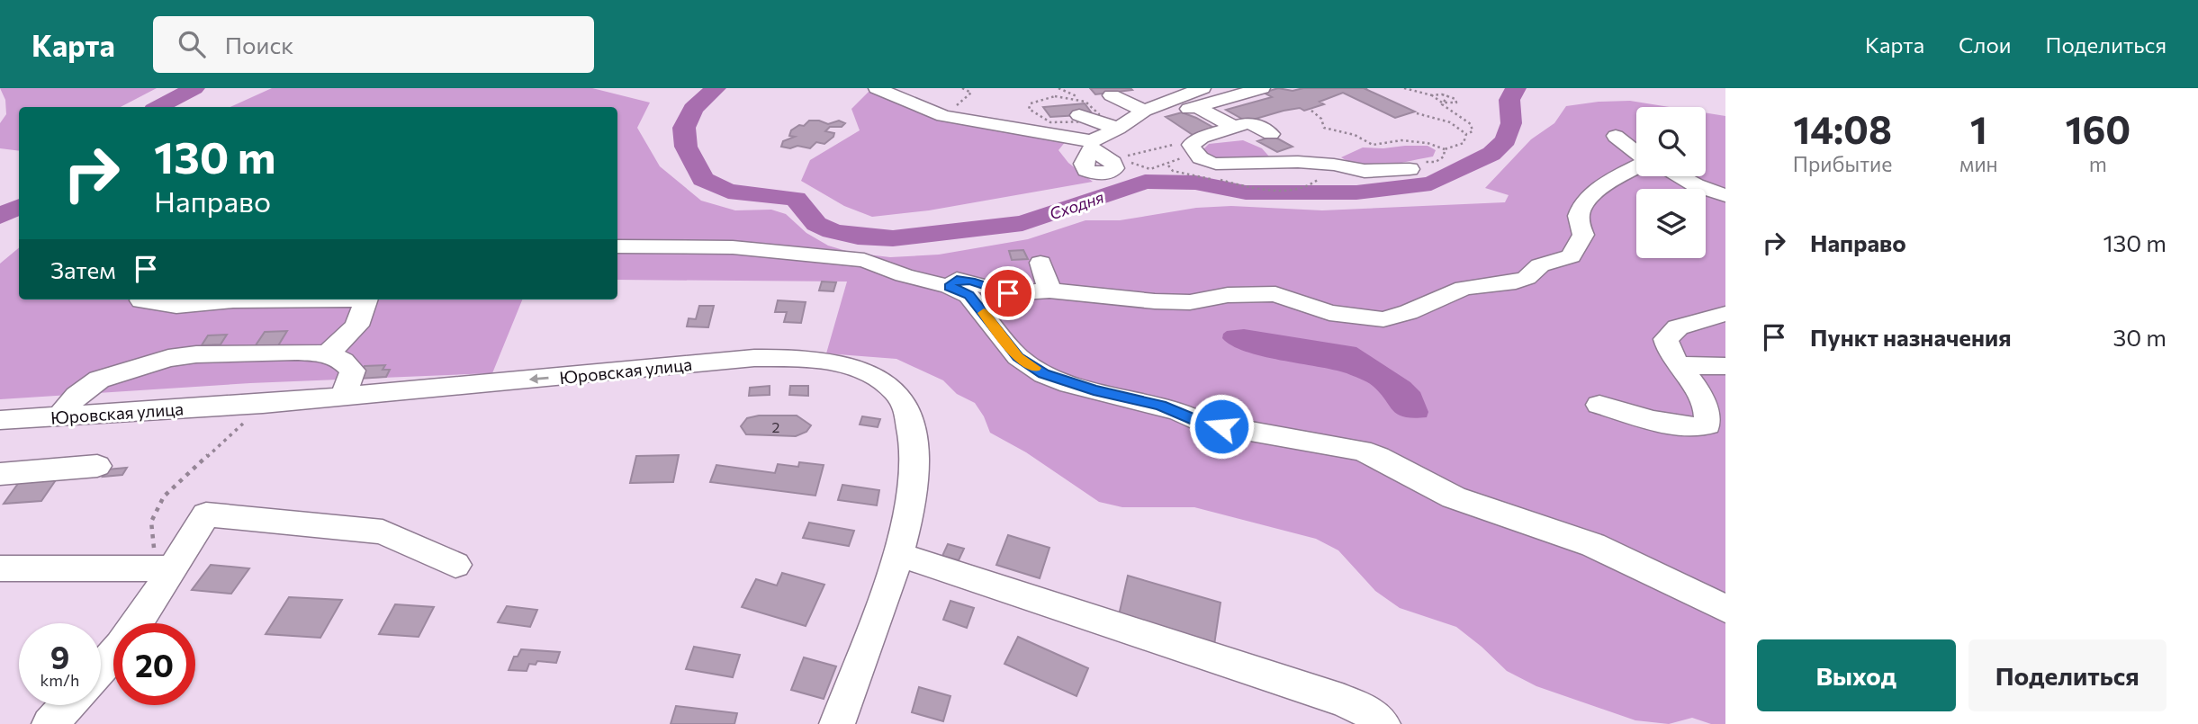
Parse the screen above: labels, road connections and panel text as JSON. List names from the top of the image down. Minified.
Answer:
{"streets":{"street":["Юровская улица"]},"water":["Сходня"],"house_numbers":["2"],"page":{"header":"Карта","search":"Поиск","nav":["Карта","Слои","Поделиться"],"eta":["14:08","Прибытие","1","мин","160","m"],"turn":["130 m","Направо"],"list":[{"name":"Направо","value":"130 m"},{"name":"Пункт назначения","value":"30 m"}],"then":"Затем","speed":"9 km/h","limit":"20","buttons":["Выход","Поделиться"]}}
